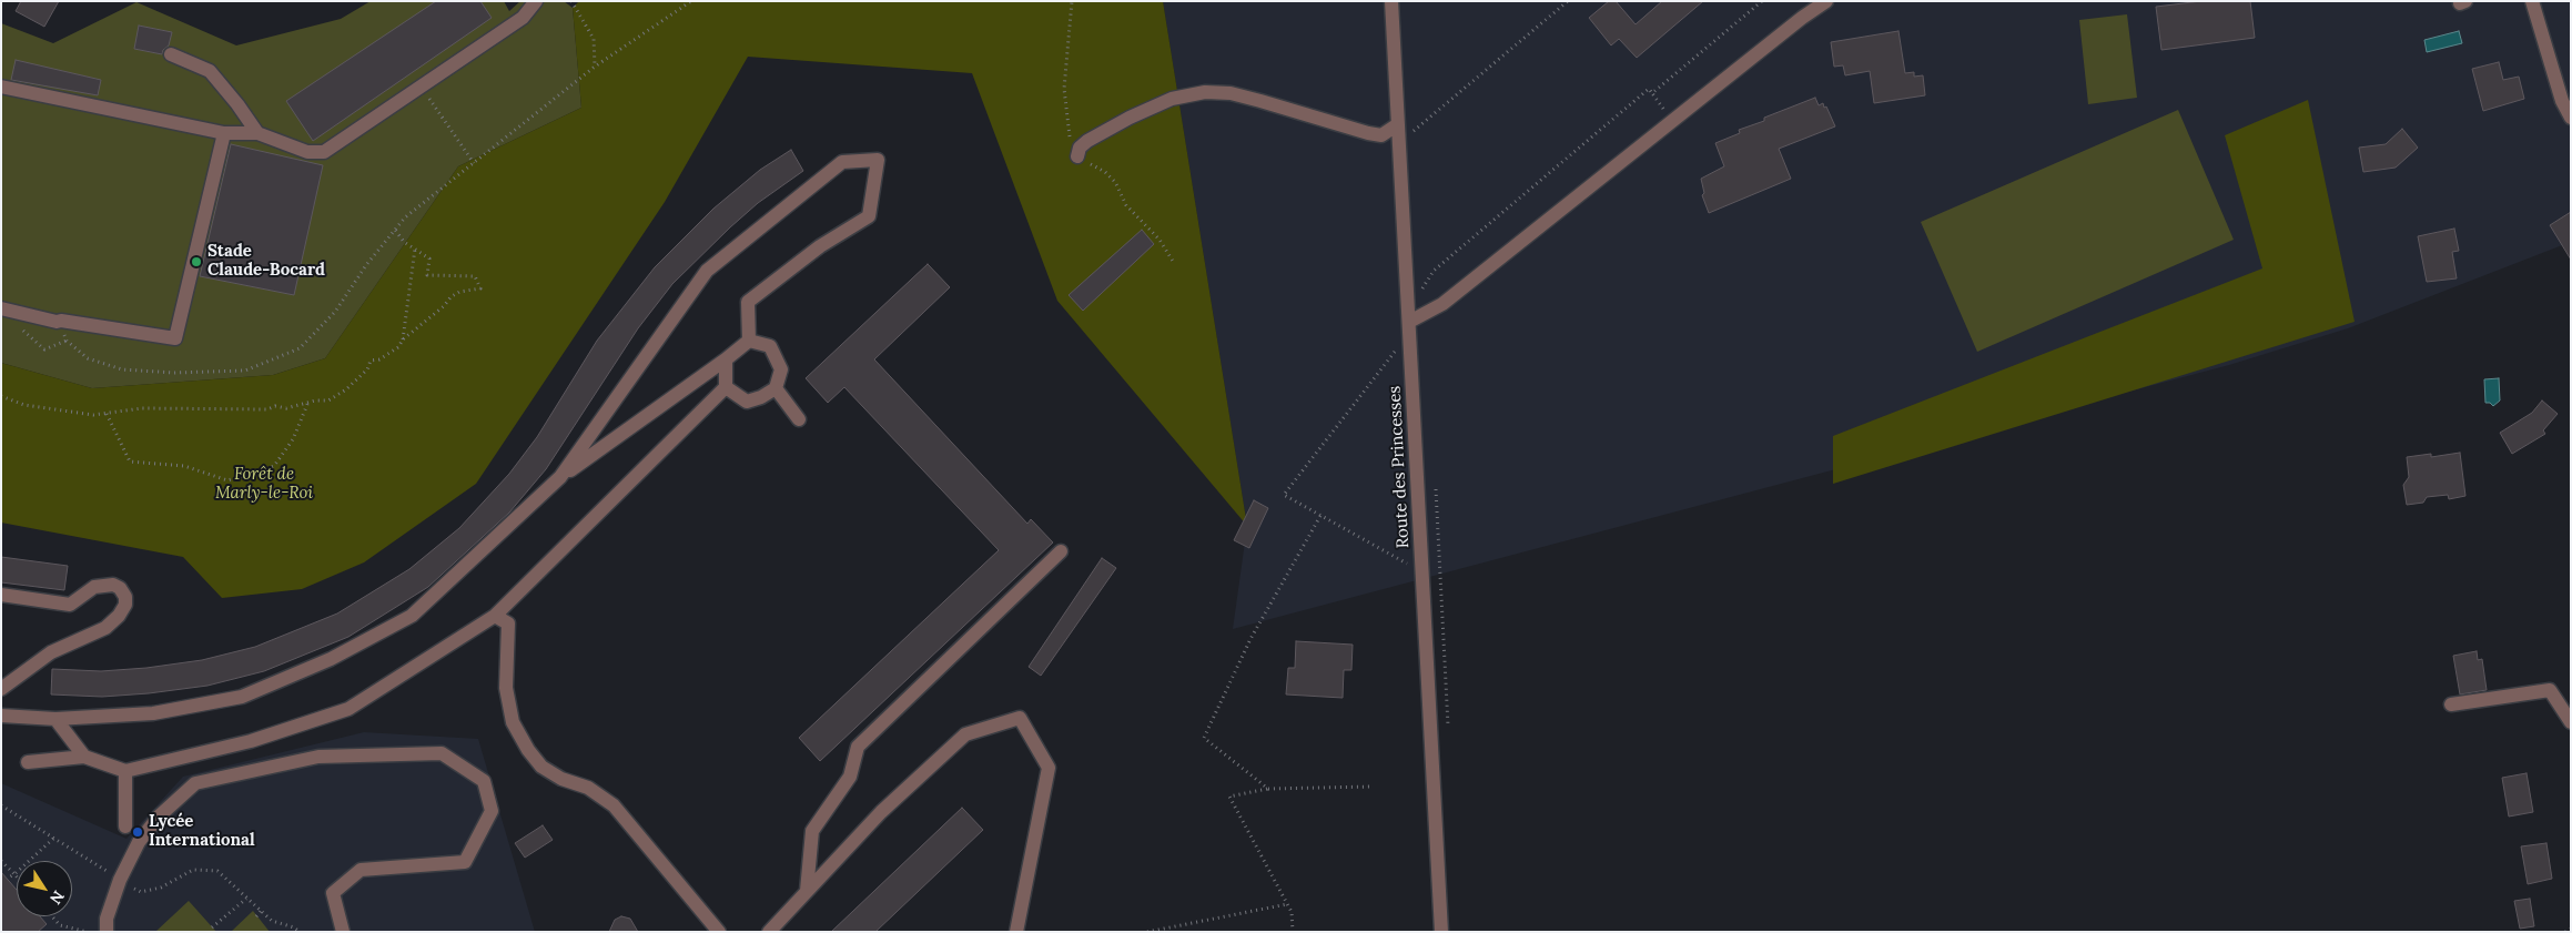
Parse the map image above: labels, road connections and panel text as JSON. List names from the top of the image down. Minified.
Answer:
{"streets":{"street":["Route des Princesses"]},"parks":["Forêt de Marly-le-Roi"],"places":["Stade Claude-Bocard","Lycée International"],"north":"bottom right"}
